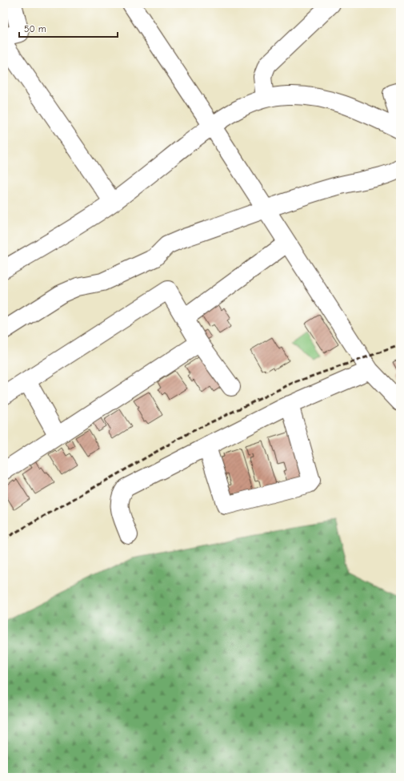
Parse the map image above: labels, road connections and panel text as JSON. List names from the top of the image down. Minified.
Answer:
{"scale_bar":"50 m"}
